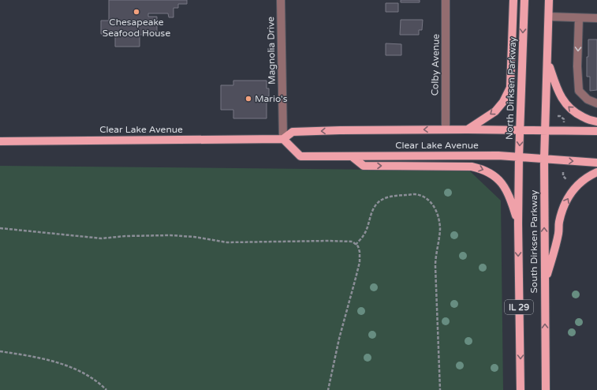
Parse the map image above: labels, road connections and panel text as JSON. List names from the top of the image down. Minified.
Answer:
{"streets":{"main road":["North Dirksen Parkway","Clear Lake Avenue","South Dirksen Parkway","IL 29"],"street":["Magnolia Drive","Colby Avenue"]},"crossings":[["Magnolia Drive","Clear Lake Avenue"],["Colby Avenue","Clear Lake Avenue"],["North Dirksen Parkway","Clear Lake Avenue"],["North Dirksen Parkway","South Dirksen Parkway"],["Clear Lake Avenue","South Dirksen Parkway"],["Clear Lake Avenue","IL 29"],["South Dirksen Parkway","IL 29"]],"places":["Chesapeake Seafood House","Mario's"]}
